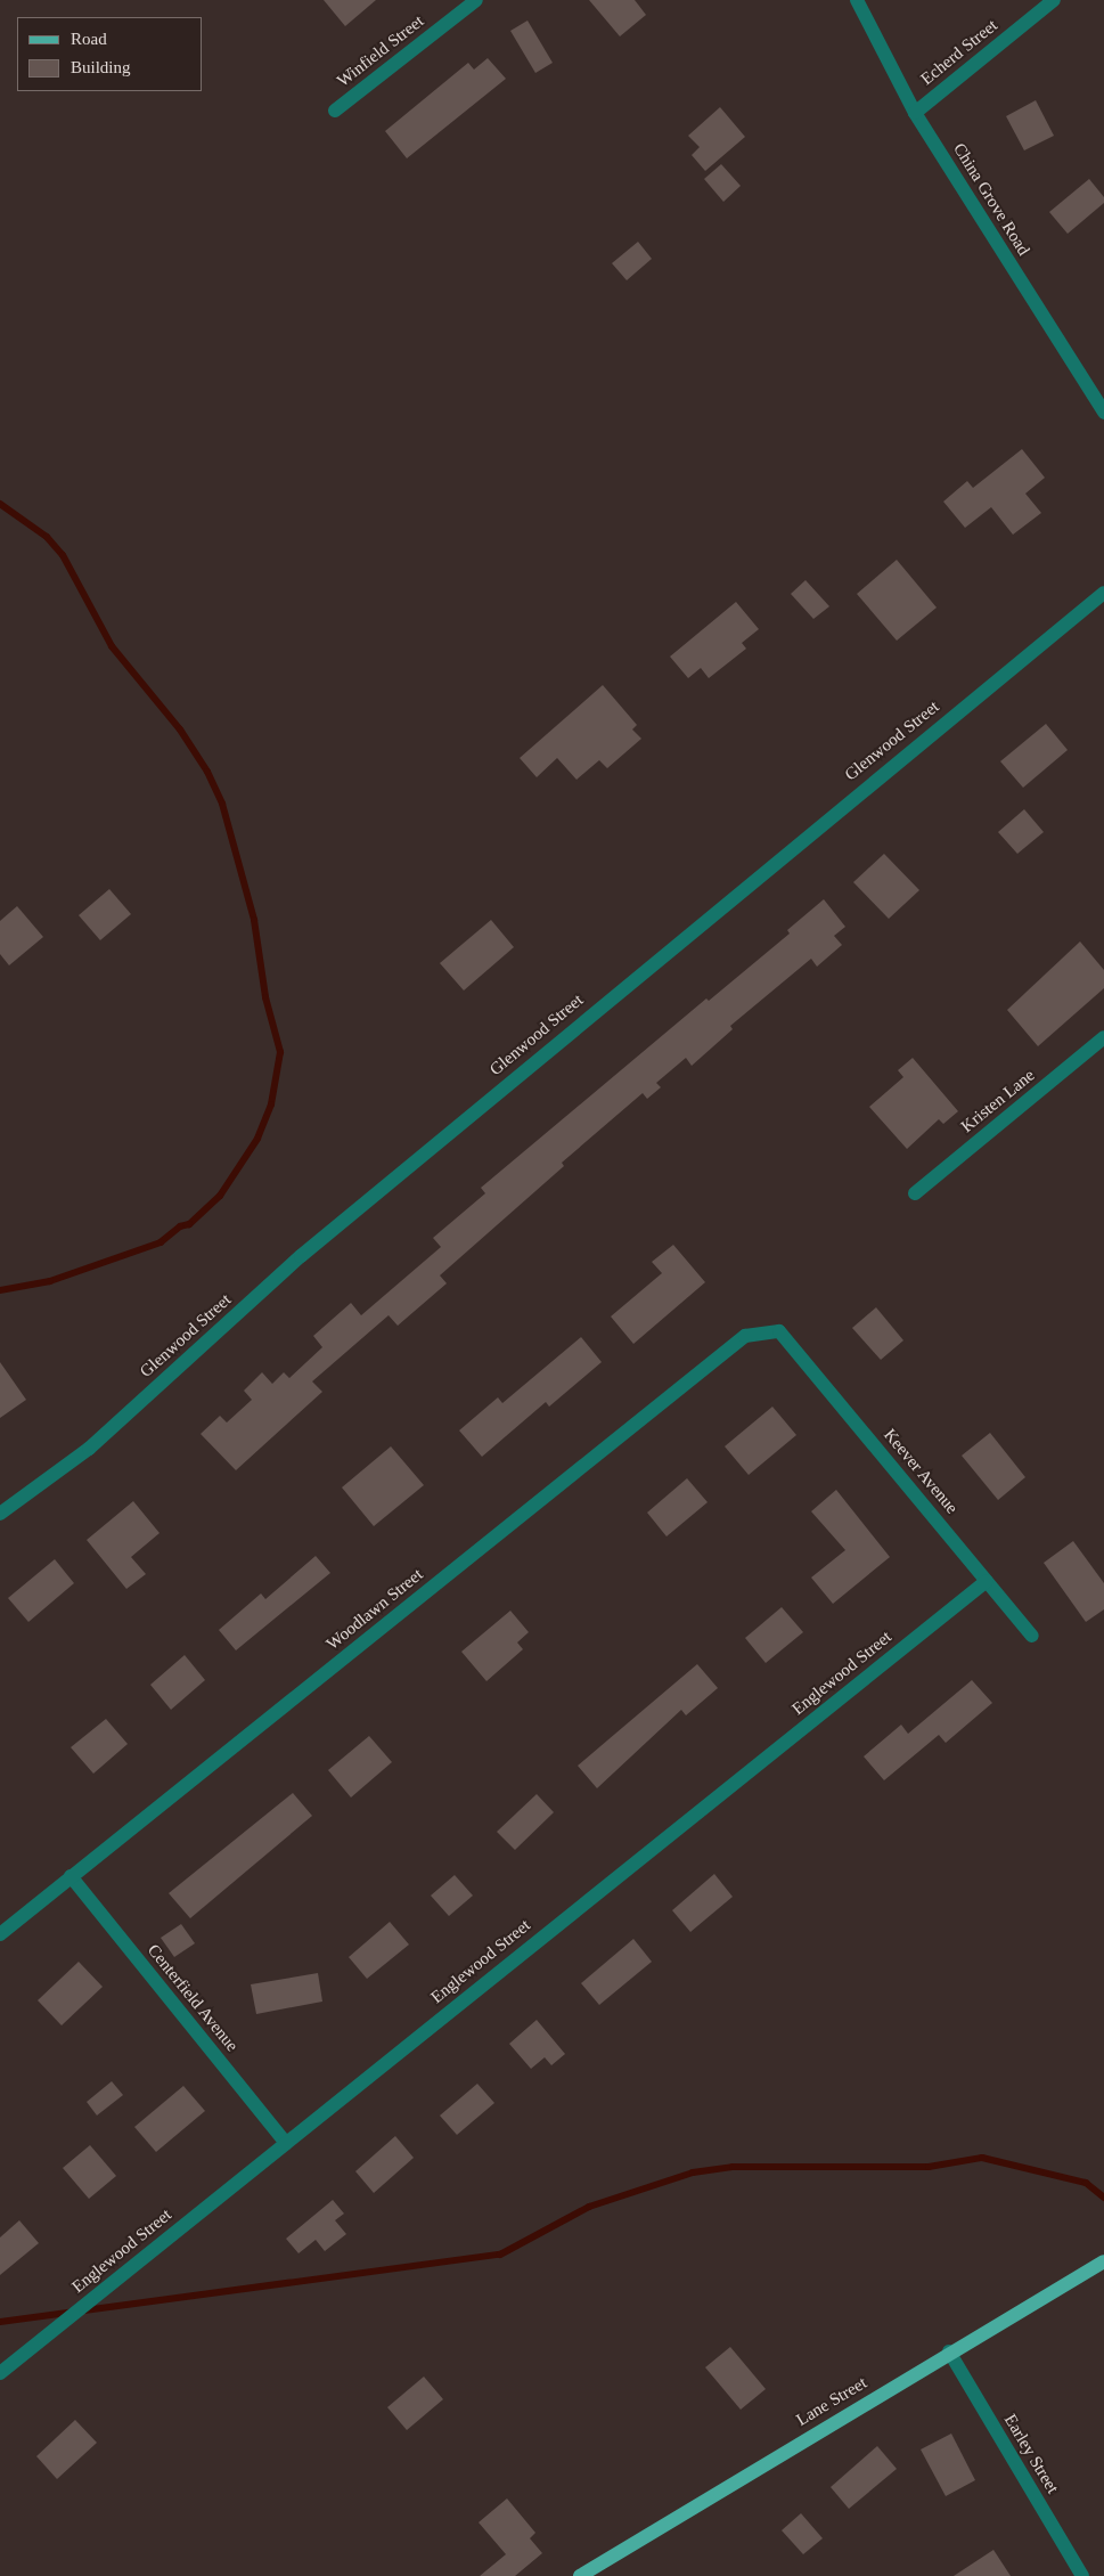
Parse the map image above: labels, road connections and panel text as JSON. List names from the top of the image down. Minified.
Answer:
{"streets":{"main road":["Lane Street"],"street":["Winfield Street","Echerd Street","China Grove Road","Glenwood Street","Kristen Lane","Keever Avenue","Woodlawn Street","Englewood Street","Centerfield Avenue","Earley Street"]},"crossings":[["Echerd Street","China Grove Road"],["Keever Avenue","Woodlawn Street"],["Keever Avenue","Englewood Street"],["Woodlawn Street","Centerfield Avenue"],["Englewood Street","Centerfield Avenue"],["Lane Street","Earley Street"]],"legend":["Road","Building"]}
